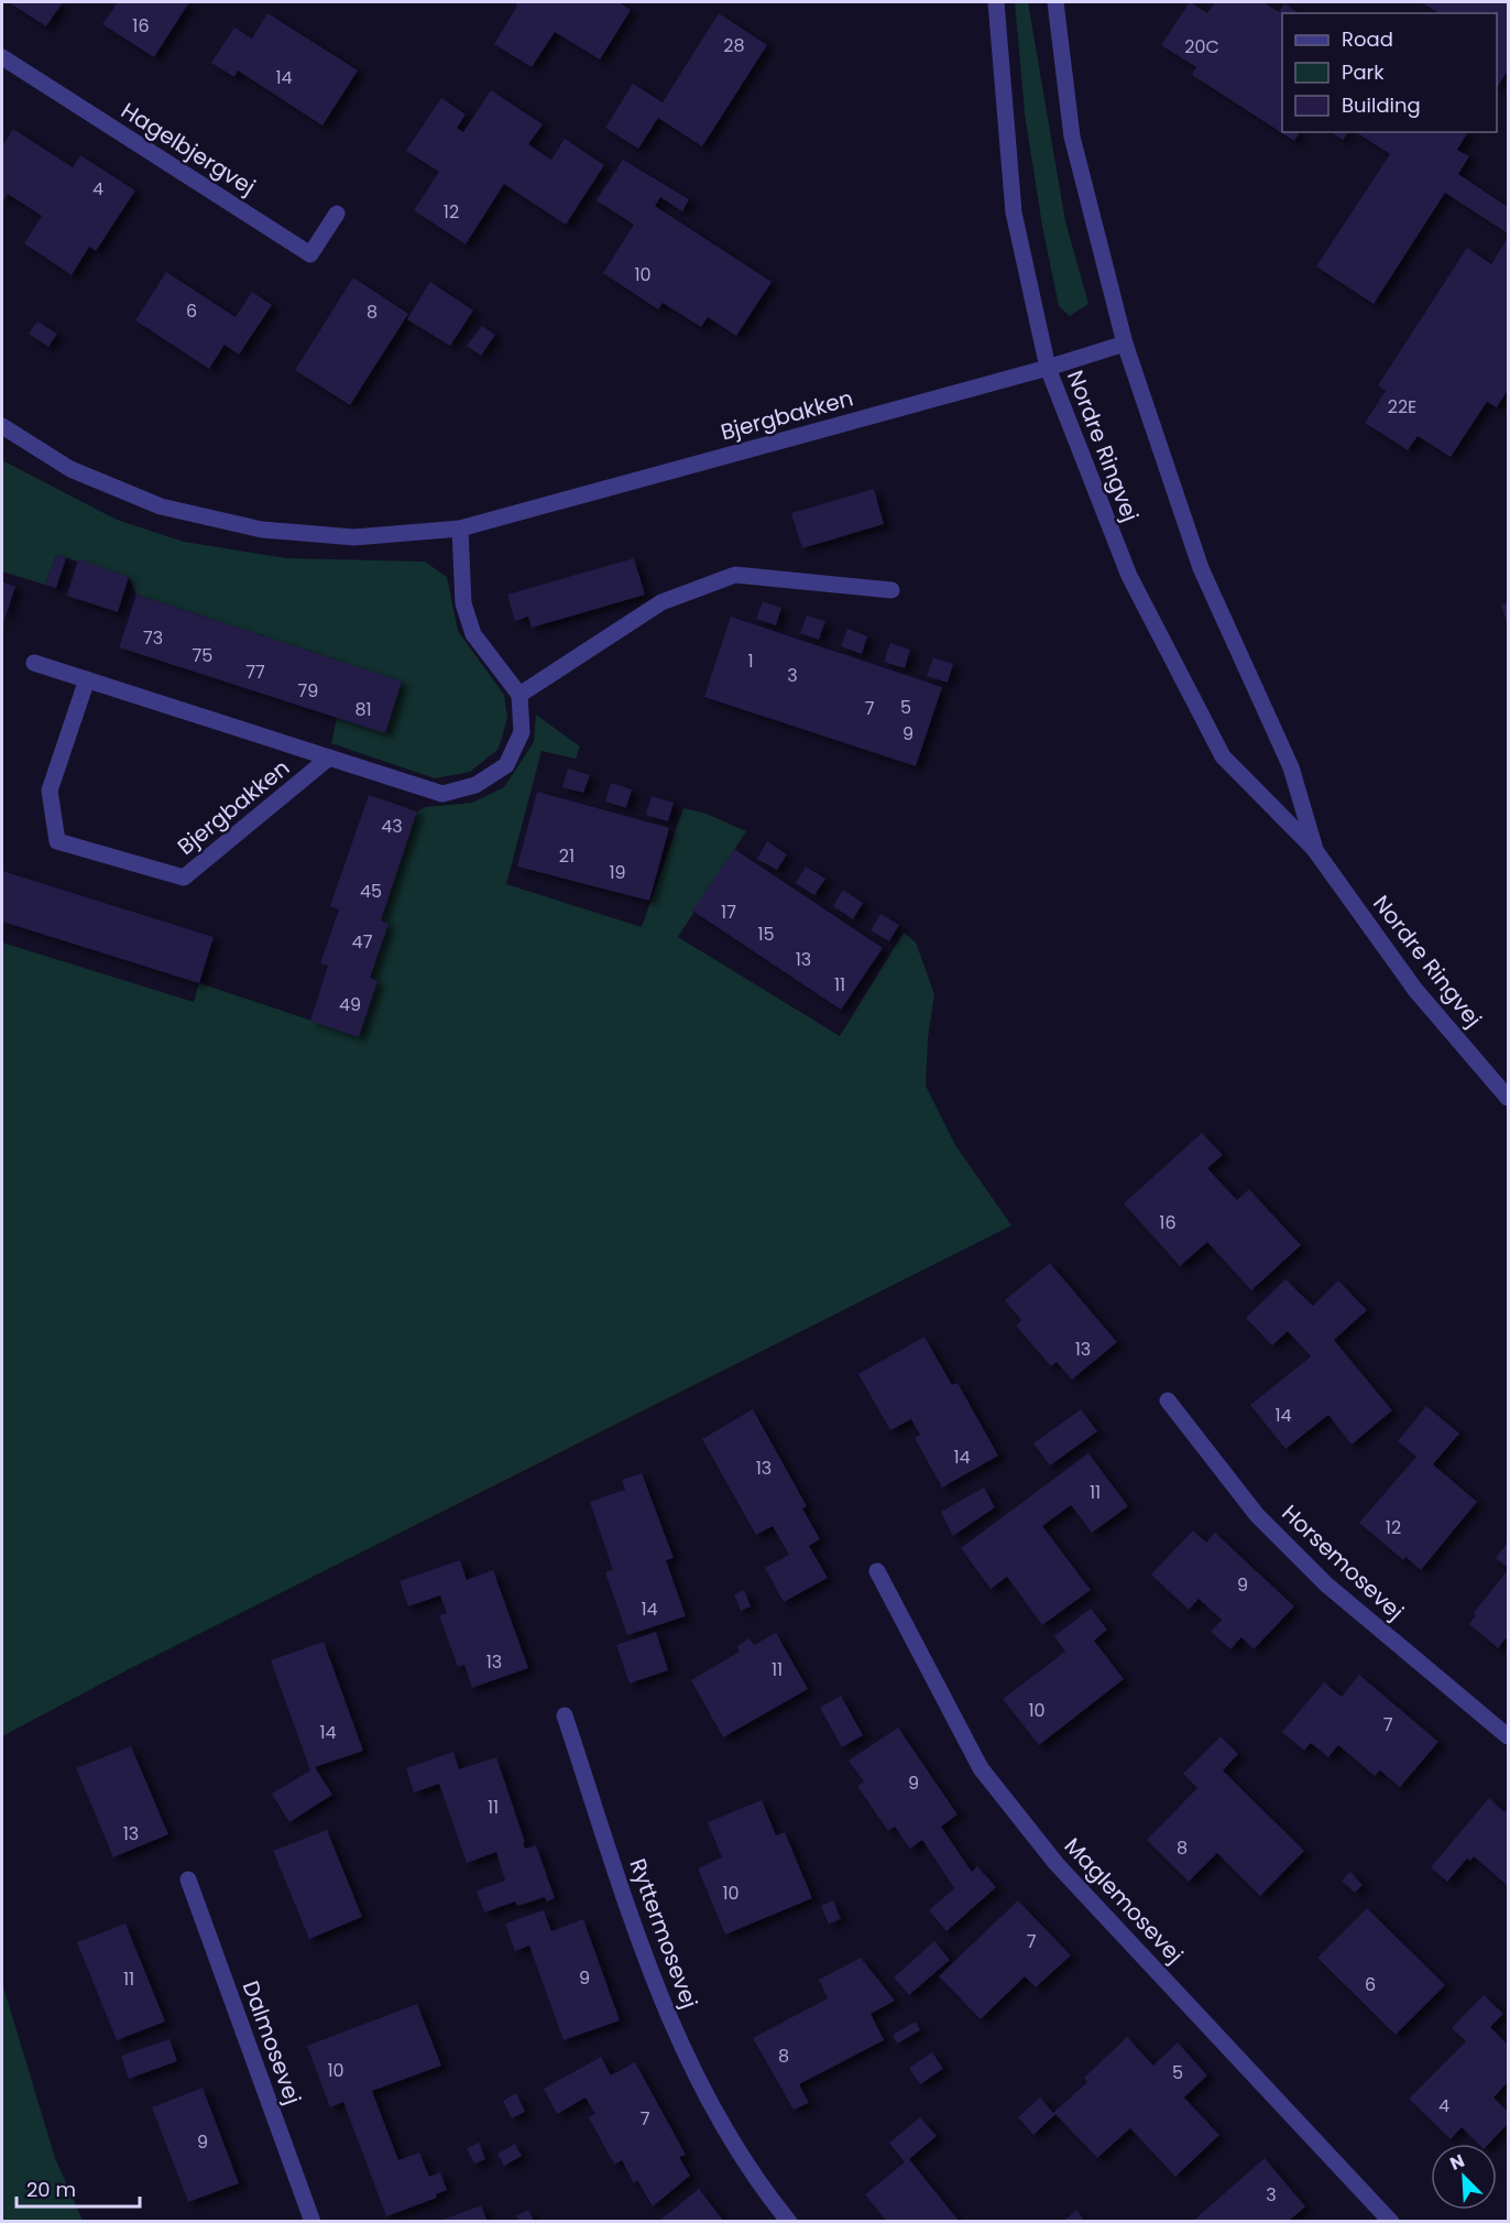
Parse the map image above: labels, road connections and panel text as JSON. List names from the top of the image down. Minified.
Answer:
{"streets":{"street":["Hagelbjergvej","Bjergbakken","Nordre Ringvej","Horsemosevej","Maglemosevej","Ryttermosevej","Dalmosevej"]},"crossings":[["Bjergbakken","Nordre Ringvej"]],"house_numbers":["16","28","20C","14","4","12","10","6","8","22E","73","75","1","77","3","79","5","7","81","9","43","21","19","45","17","15","47","13","11","49","16","13","14","14","13","11","12","9","14","13","11","10","7","14","9","11","13","8","10","7","9","11","6","8","10","5","4","7","9","3"],"legend":["Road","Park","Building"],"scale_bar":"20 m","north":"top left"}
